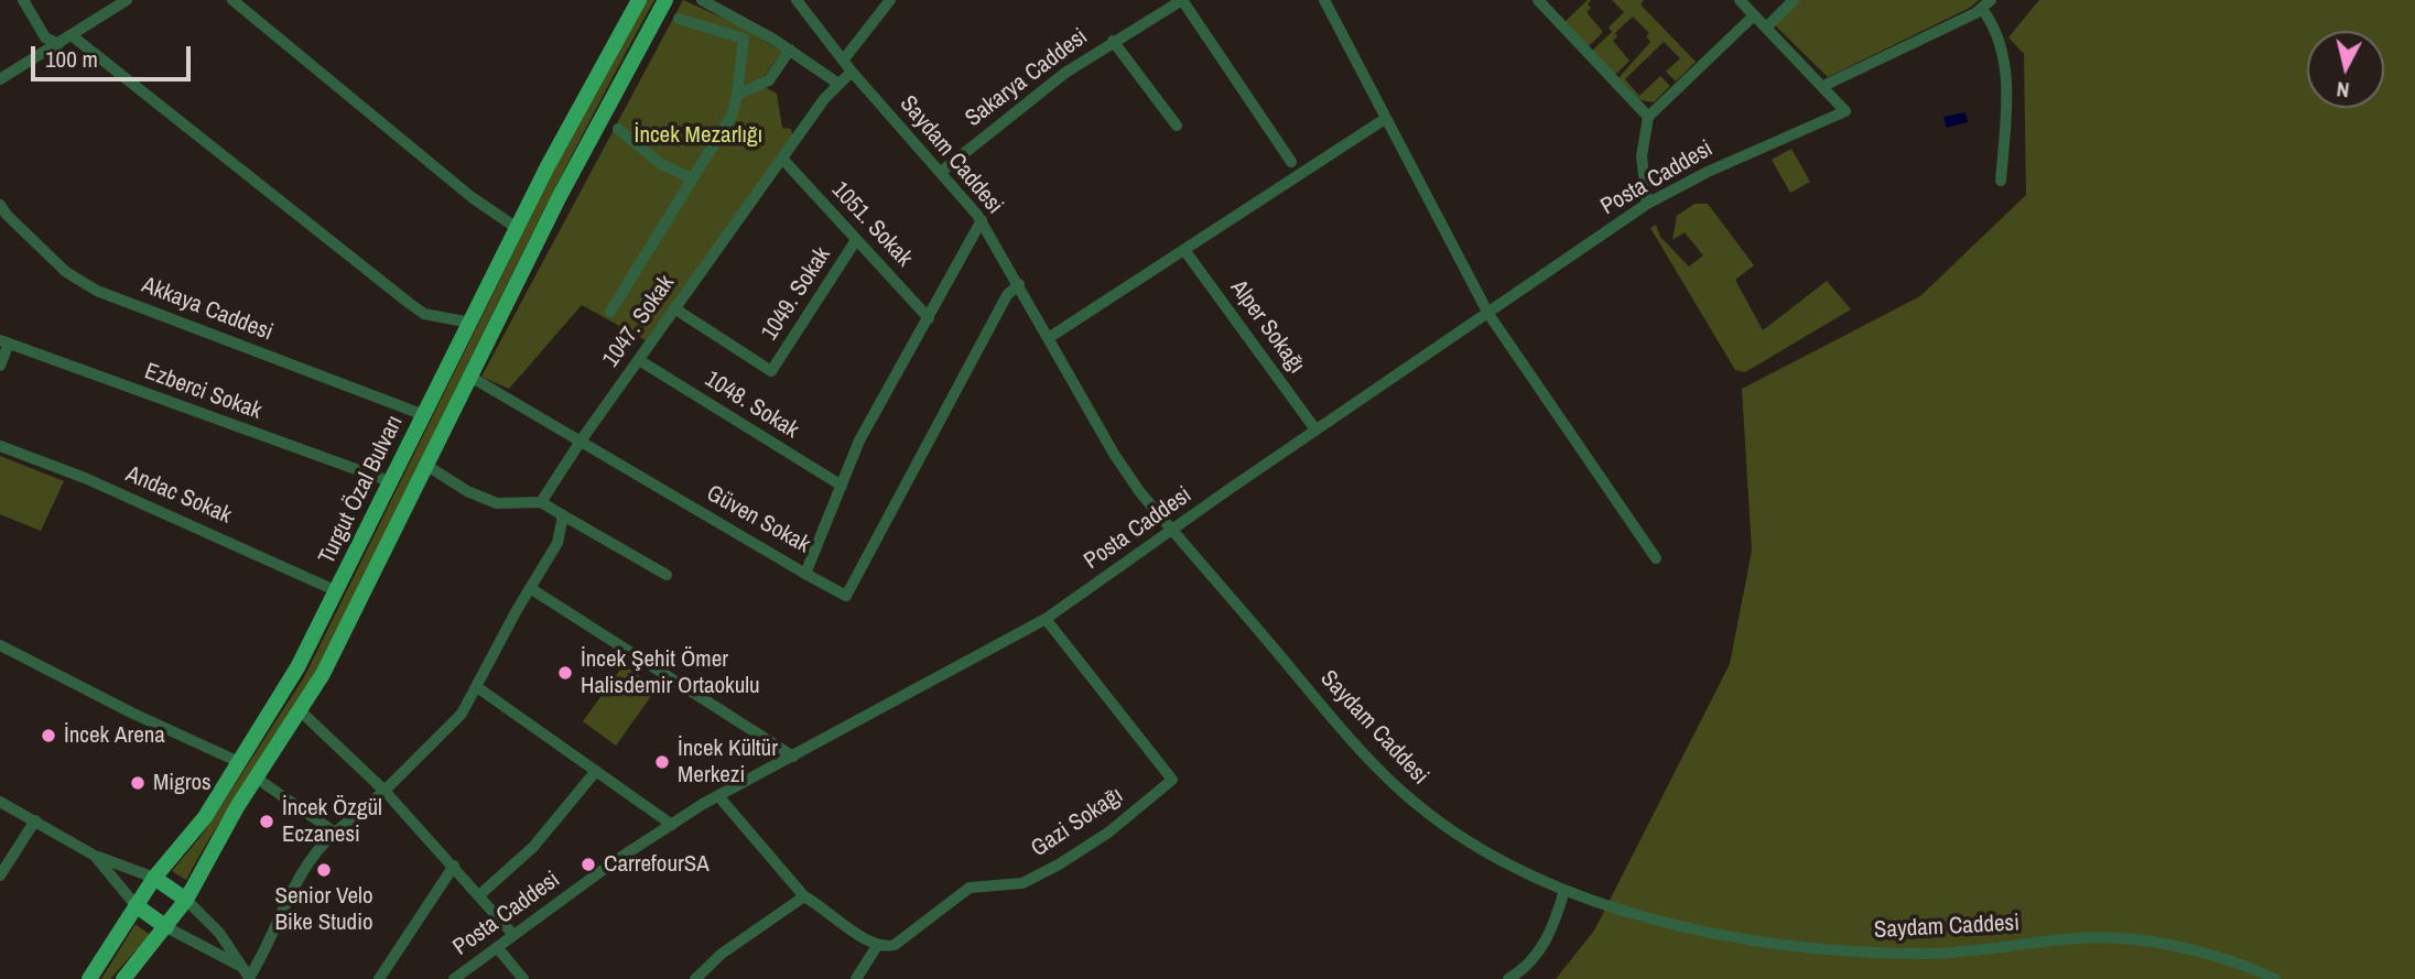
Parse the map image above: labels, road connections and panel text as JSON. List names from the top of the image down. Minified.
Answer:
{"streets":{"main road":["Turgut Özal Bulvarı"],"street":["Sakarya Caddesi","Saydam Caddesi","Posta Caddesi","1051. Sokak","1049. Sokak","Akkaya Caddesi","1047. Sokak","Alper Sokağı","Ezberci Sokak","1048. Sokak","Andac Sokak","Güven Sokak","Gazi Sokağı"]},"crossings":[["Sakarya Caddesi","Saydam Caddesi"],["Saydam Caddesi","Posta Caddesi"],["Saydam Caddesi","1047. Sokak"],["Saydam Caddesi","Güven Sokak"],["Posta Caddesi","Alper Sokağı"],["Posta Caddesi","Gazi Sokağı"],["1051. Sokak","1049. Sokak"],["1051. Sokak","1047. Sokak"],["1051. Sokak","Güven Sokak"],["1049. Sokak","1047. Sokak"],["Akkaya Caddesi","Turgut Özal Bulvarı"],["1047. Sokak","1048. Sokak"],["1047. Sokak","Güven Sokak"],["Ezberci Sokak","Turgut Özal Bulvarı"],["1048. Sokak","Güven Sokak"],["Turgut Özal Bulvarı","Andac Sokak"],["Turgut Özal Bulvarı","Güven Sokak"]],"parks":["İncek Mezarlığı"],"places":["İncek Şehit Ömer Halisdemir Ortaokulu","İncek Arena","İncek Kültür Merkezi","Migros","İncek Özgül Eczanesi","CarrefourSA","Senior Velo Bike Studio"],"scale_bar":"100 m","north":"bottom"}
